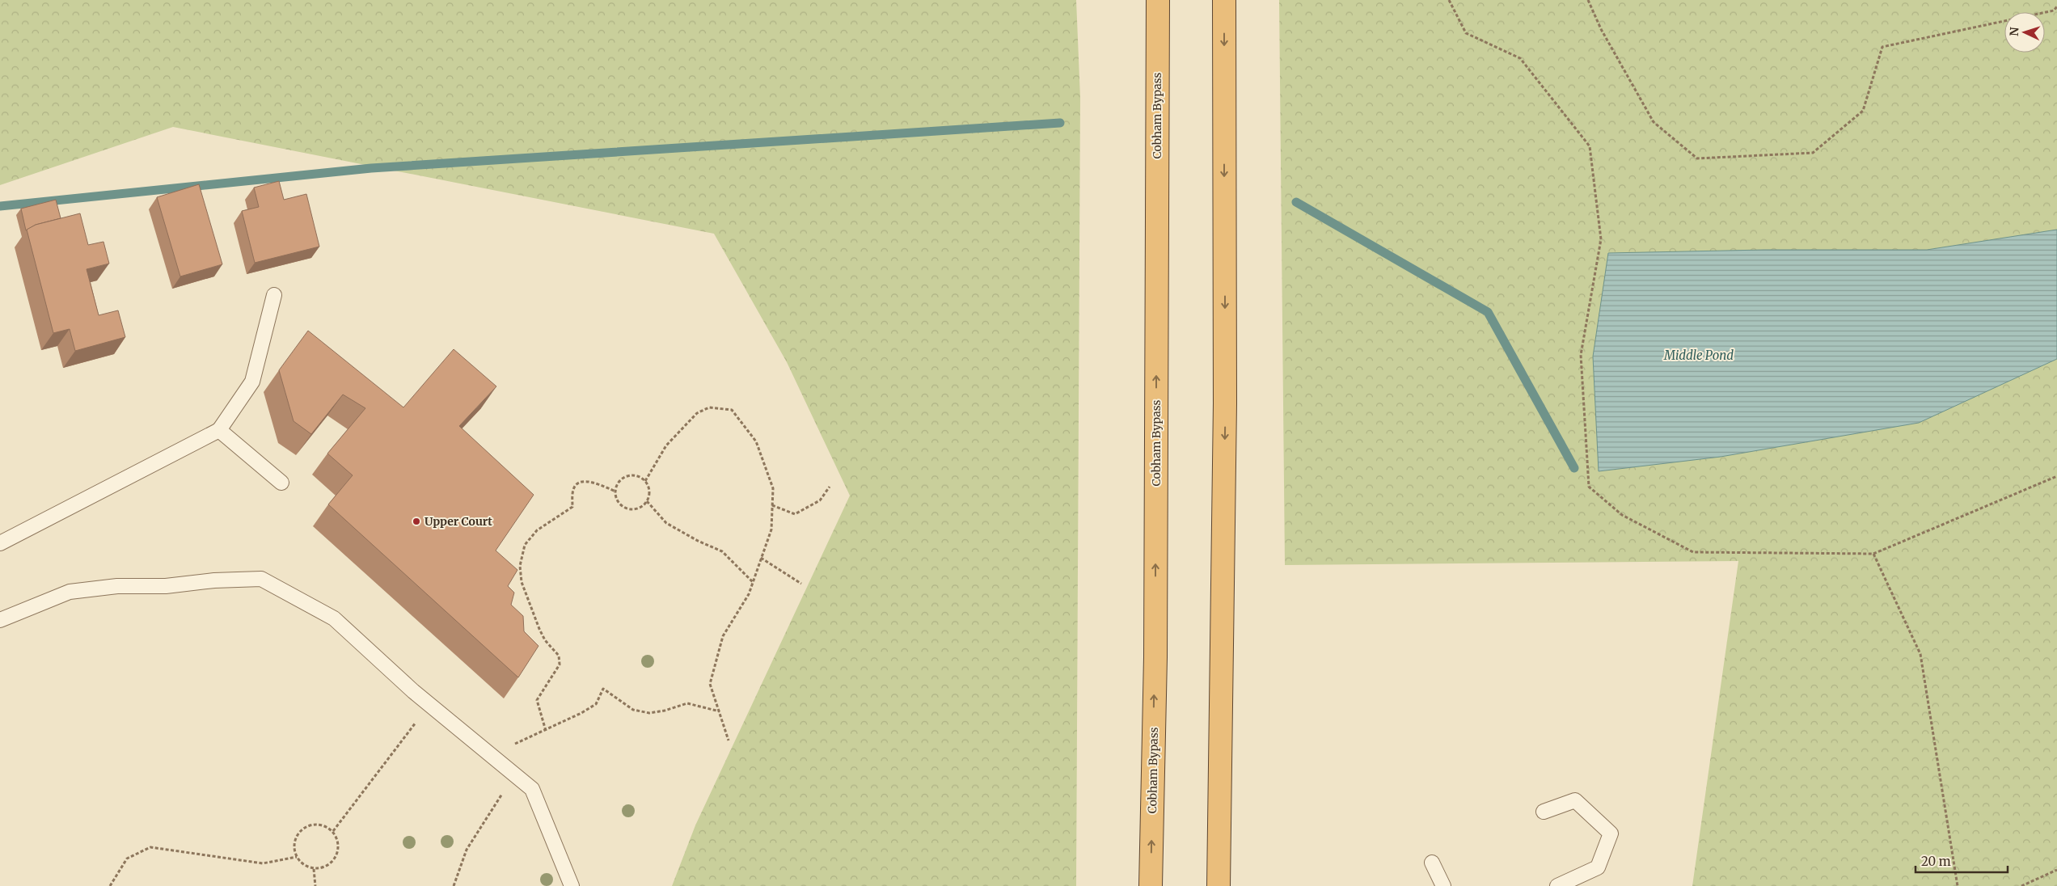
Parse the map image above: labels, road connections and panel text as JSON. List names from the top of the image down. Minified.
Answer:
{"streets":{"highway":["Cobham Bypass"]},"water":["Middle Pond"],"places":["Upper Court"],"scale_bar":"20 m","north":"left"}
